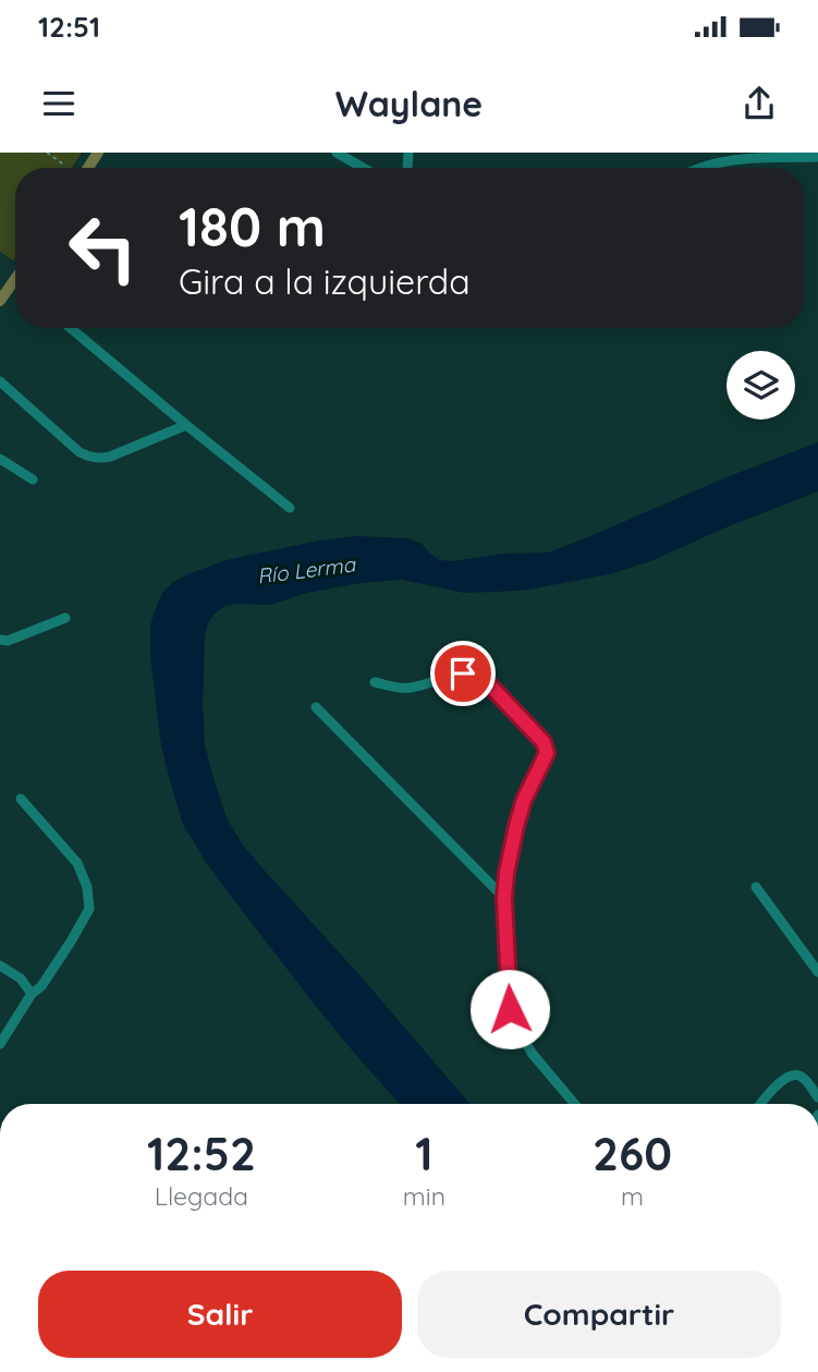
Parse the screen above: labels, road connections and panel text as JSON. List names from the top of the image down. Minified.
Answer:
{"water":["Río Lerma"],"page":{"status":"12:51","header":"Waylane","turn":["180 m","Gira a la izquierda"],"eta":["12:52","Llegada","1","min","260","m"],"buttons":["Salir","Compartir"]}}
